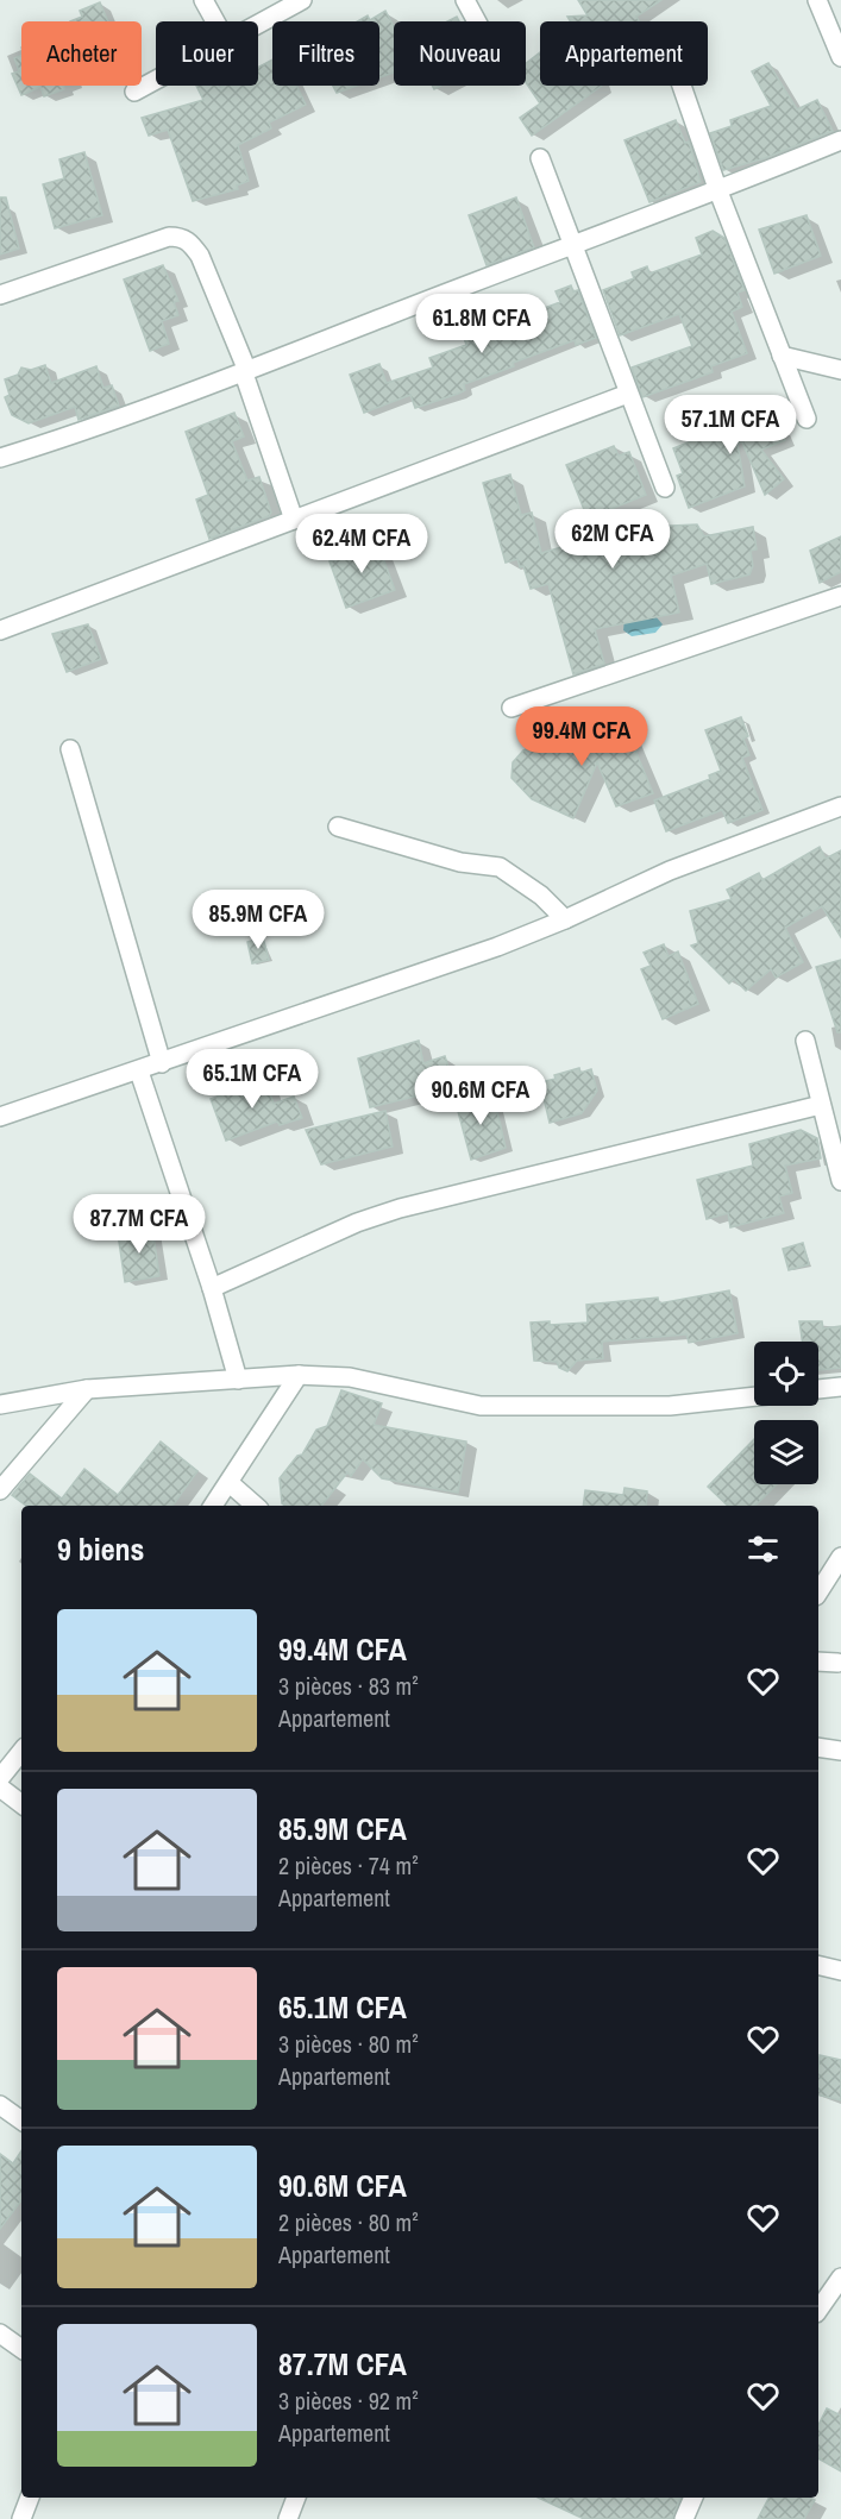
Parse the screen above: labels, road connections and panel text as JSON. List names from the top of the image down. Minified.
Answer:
{"page":{"chip":["Acheter","Louer","Filtres","Nouveau","Appartement"],"price":["61.8M CFA","57.1M CFA","62M CFA","62.4M CFA","99.4M CFA","85.9M CFA","65.1M CFA","90.6M CFA","87.7M CFA"],"heading":"9 biens","list":[{"name":"99.4M CFA","note":"3 pièces · 83 m² · Appartement"},{"name":"85.9M CFA","note":"2 pièces · 74 m² · Appartement"},{"name":"65.1M CFA","note":"3 pièces · 80 m² · Appartement"},{"name":"90.6M CFA","note":"2 pièces · 80 m² · Appartement"},{"name":"87.7M CFA","note":"3 pièces · 92 m² · Appartement"}]}}
